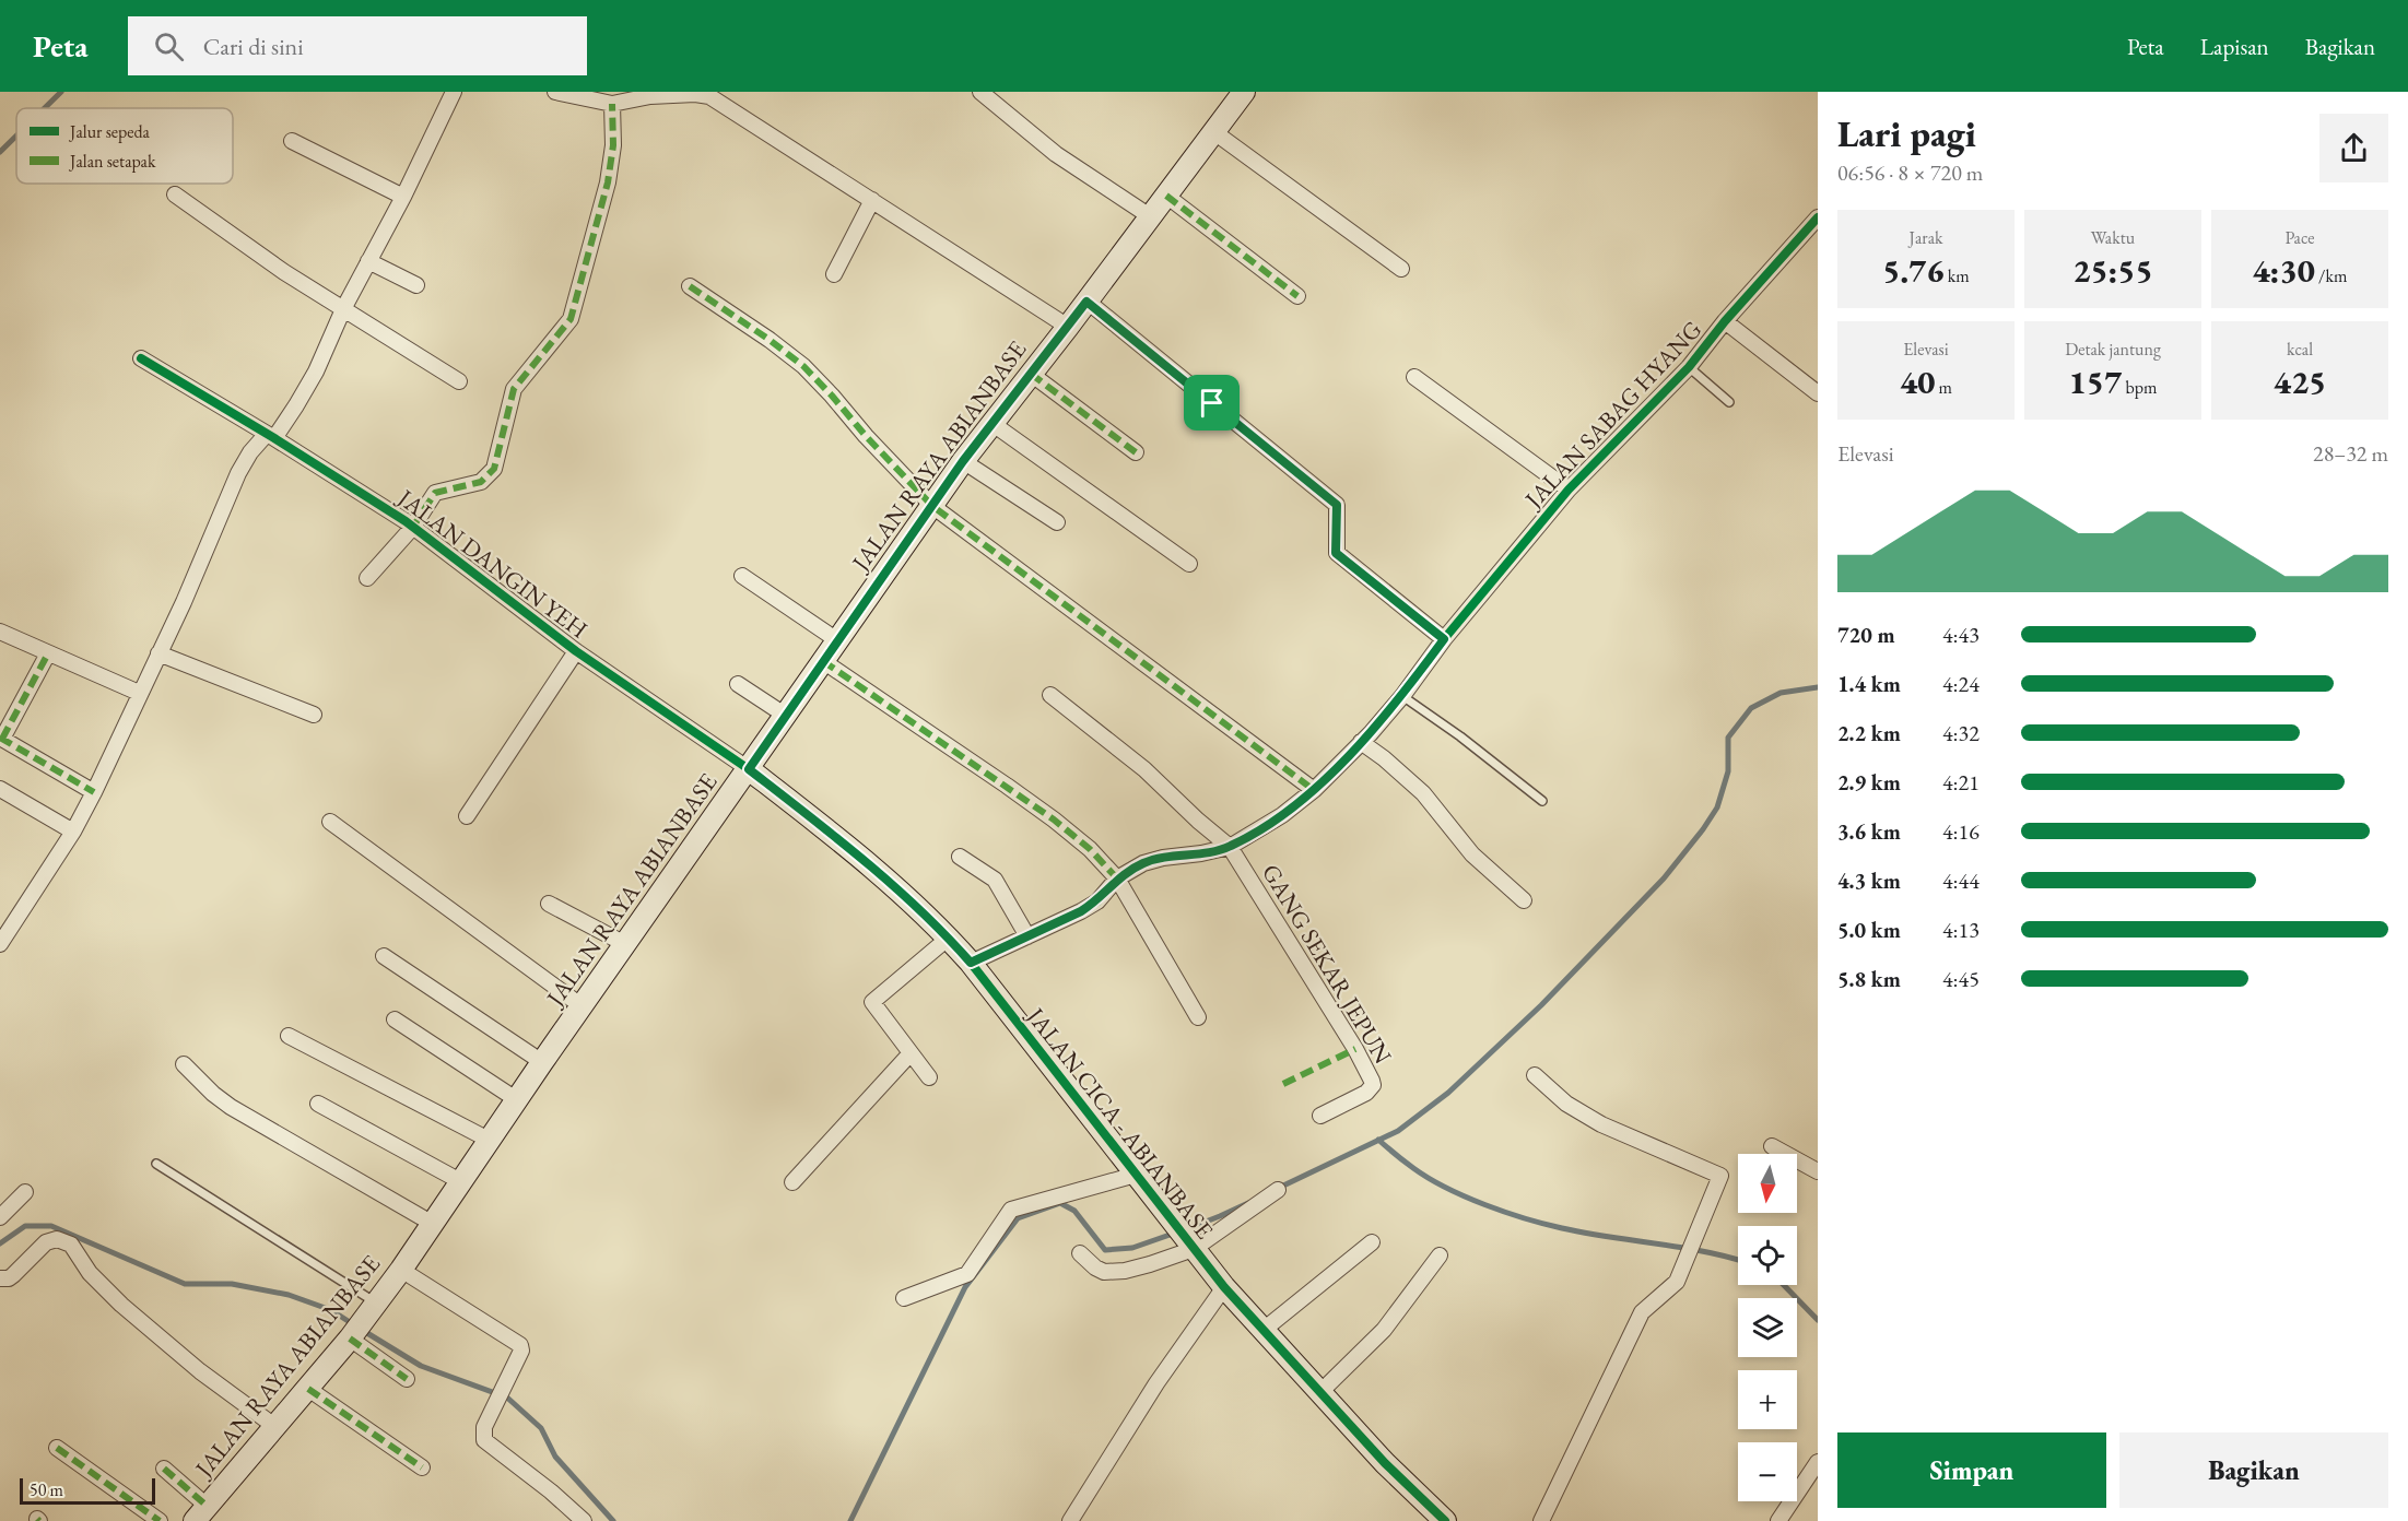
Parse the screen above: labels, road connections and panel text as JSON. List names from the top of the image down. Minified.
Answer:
{"streets":{"main road":["JALAN RAYA ABIANBASE","JALAN CICA - ABIANBASE"],"street":["JALAN SABAG HYANG","JALAN DANGIN YEH","GANG SEKAR JEPUN"]},"crossings":[["JALAN SABAG HYANG","GANG SEKAR JEPUN"],["JALAN SABAG HYANG","JALAN CICA - ABIANBASE"],["JALAN RAYA ABIANBASE","JALAN DANGIN YEH"],["JALAN RAYA ABIANBASE","JALAN CICA - ABIANBASE"],["JALAN DANGIN YEH","JALAN CICA - ABIANBASE"]],"legend":["Jalur sepeda","Jalan setapak"],"scale_bar":"50 m","north":"bottom","page":{"header":"Peta","search":"Cari di sini","nav":["Peta","Lapisan","Bagikan"],"heading":["Lari pagi","06:56 · 8 × 720 m"],"stats":[["Jarak","5.76 km"],["Waktu","25:55"],["Pace","4:30 /km"],["Elevasi","40 m"],["Detak jantung","157 bpm"],["kcal","425"]],"chart":["Elevasi","28–32 m"],"list":[{"name":"720 m","note":"4:43"},{"name":"1.4 km","note":"4:24"},{"name":"2.2 km","note":"4:32"},{"name":"2.9 km","note":"4:21"},{"name":"3.6 km","note":"4:16"},{"name":"4.3 km","note":"4:44"},{"name":"5.0 km","note":"4:13"},{"name":"5.8 km","note":"4:45"}],"map_buttons":["+","−"],"buttons":["Simpan","Bagikan"],"scale":"50 m"}}
